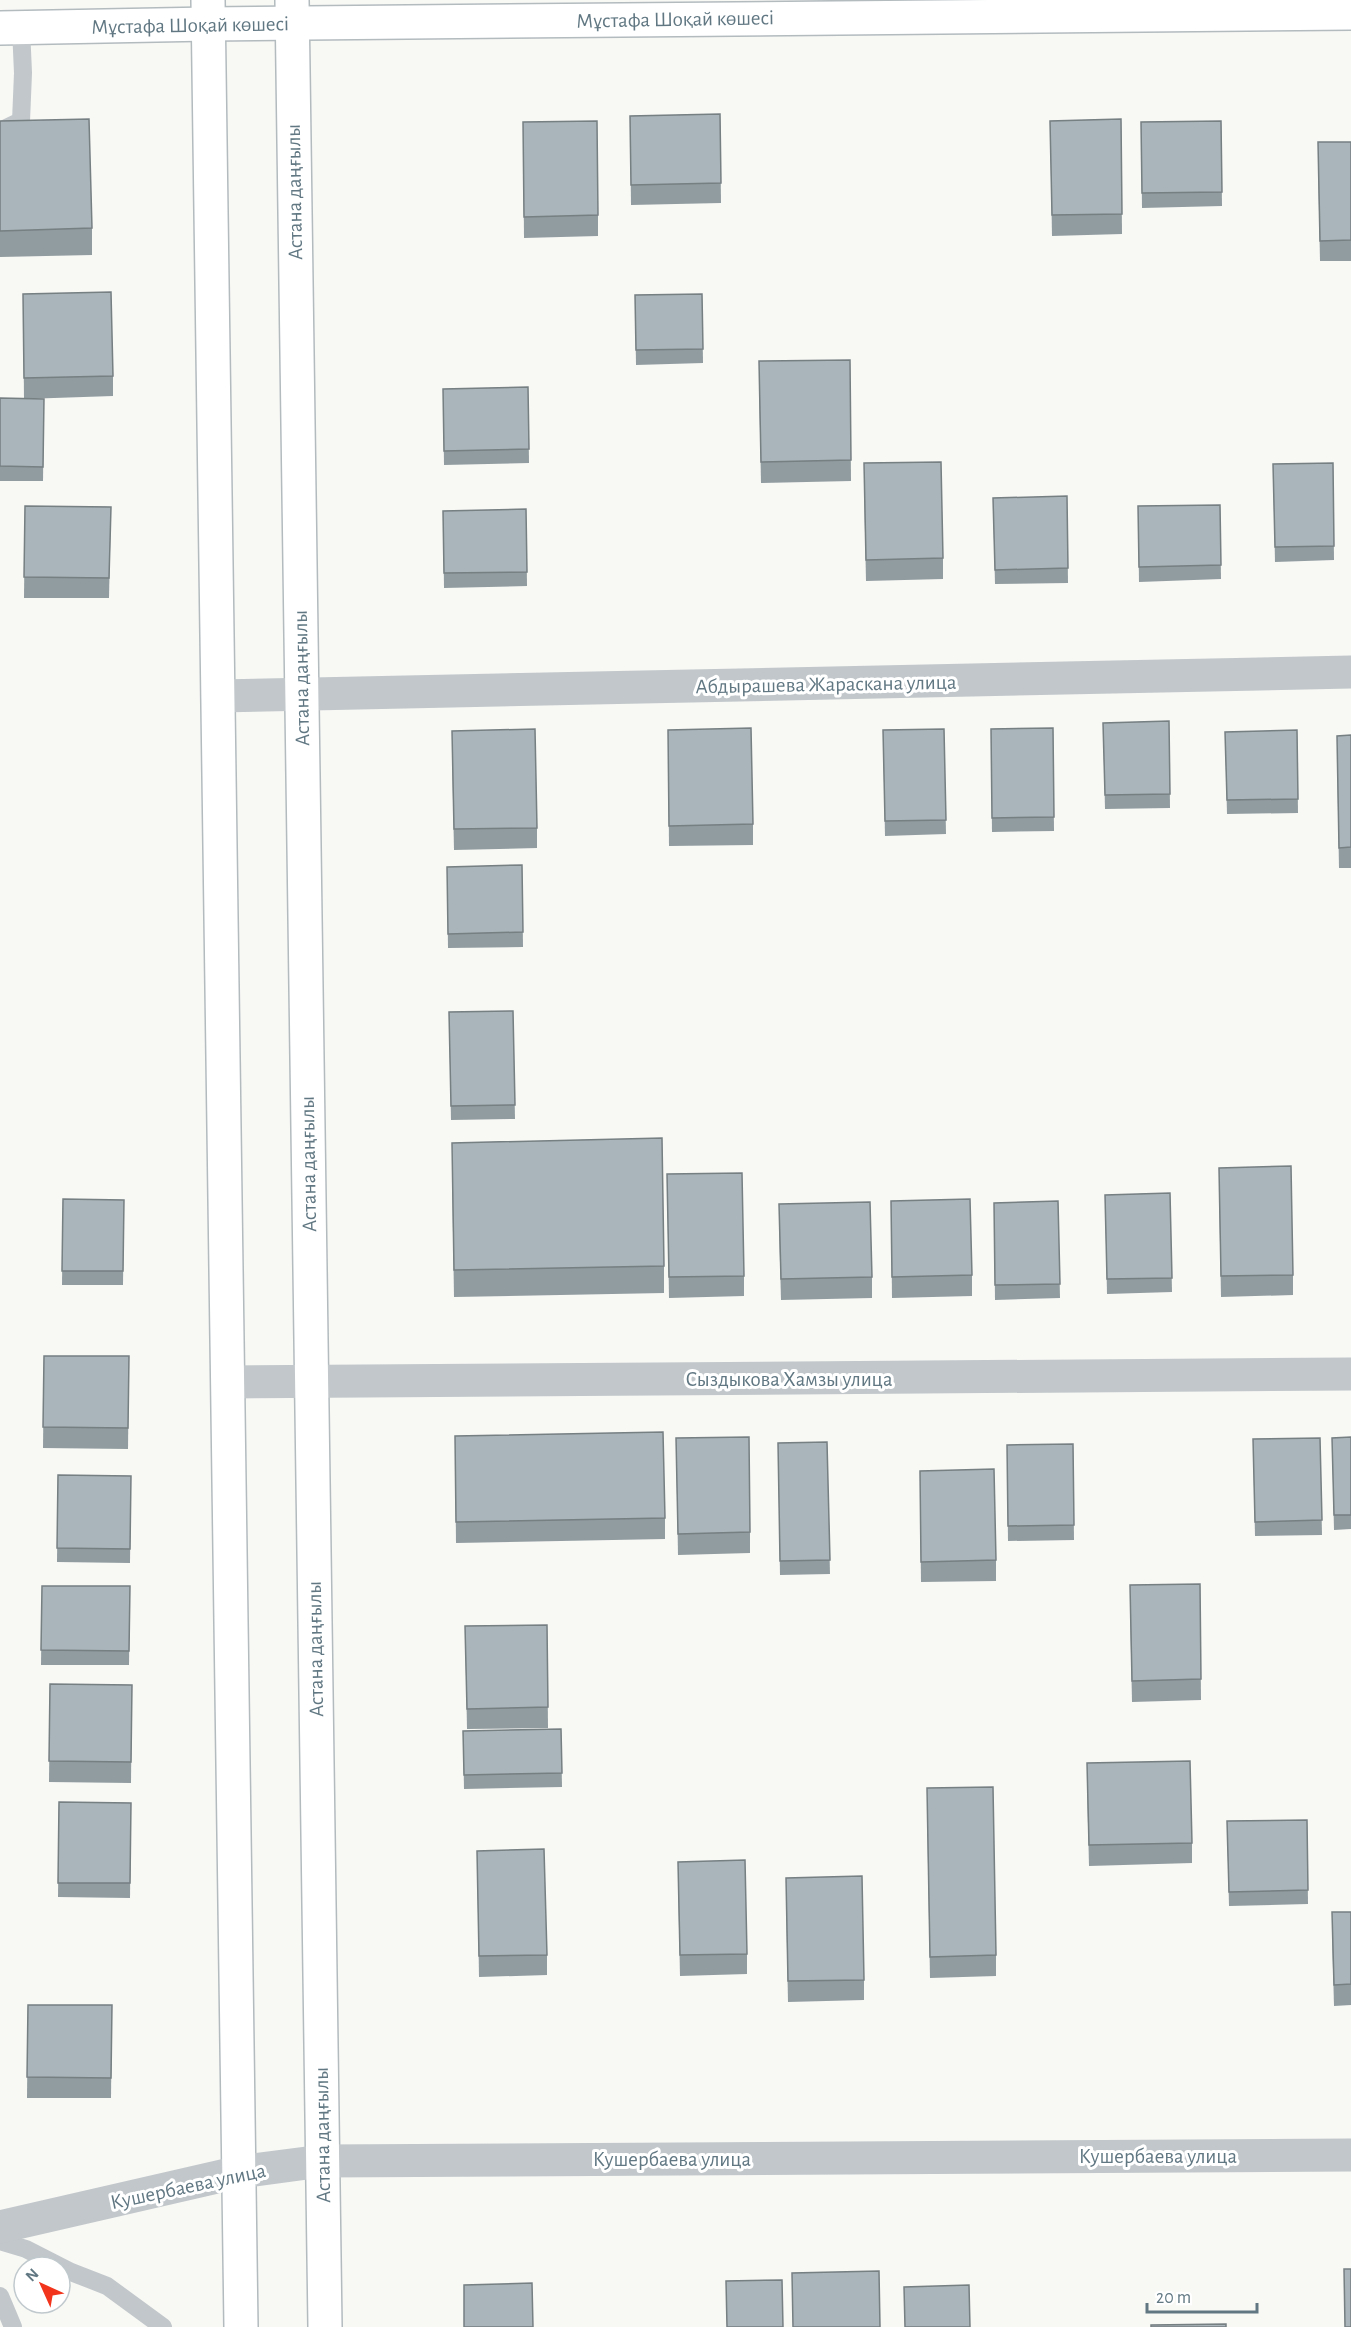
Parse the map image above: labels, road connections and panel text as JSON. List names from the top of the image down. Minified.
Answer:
{"streets":{"street":["Мұстафа Шоқай көшесі","Астана даңғылы","Абдырашева Жараскана улица","Сыздыкова Хамзы улица","Кушербаева улица"]},"crossings":[["Мұстафа Шоқай көшесі","Астана даңғылы"],["Астана даңғылы","Абдырашева Жараскана улица"],["Астана даңғылы","Сыздыкова Хамзы улица"],["Астана даңғылы","Кушербаева улица"]],"scale_bar":"20 m","north":"top left"}
